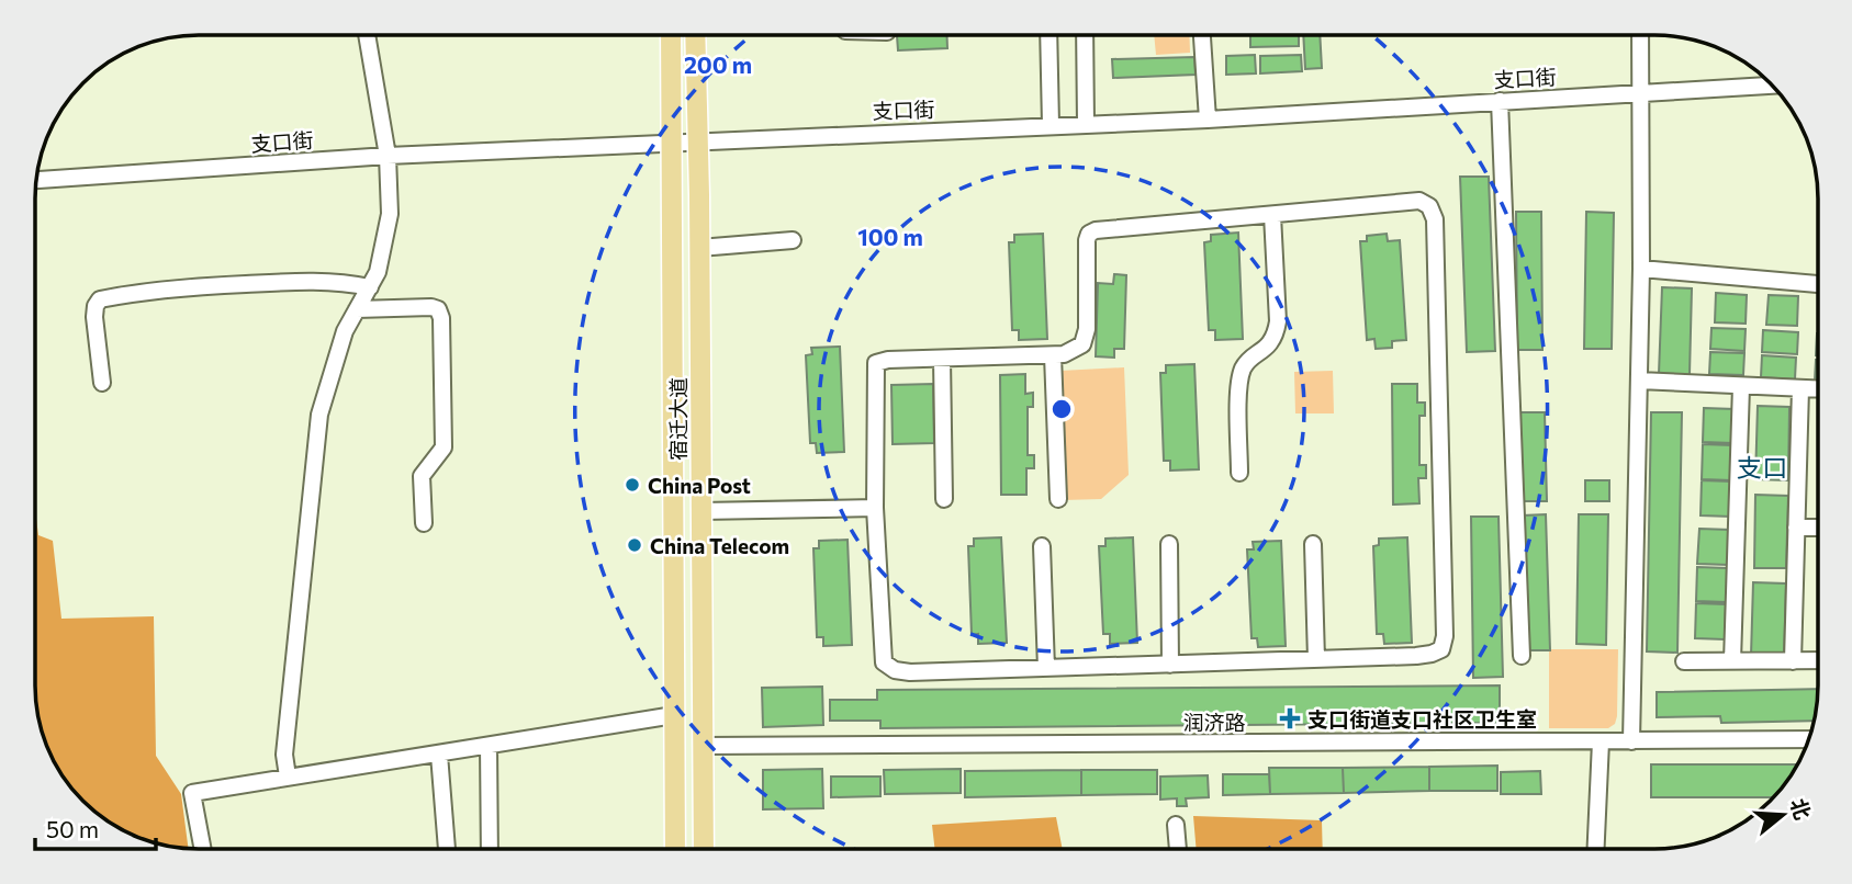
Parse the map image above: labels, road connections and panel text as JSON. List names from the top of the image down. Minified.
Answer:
{"streets":{"main road":["宿迁大道"],"street":["支口街","润济路"]},"crossings":[["支口街","宿迁大道"],["宿迁大道","润济路"]],"districts":["支口"],"places":{"other":["China Post","China Telecom"],"health":["支口街道支口社区卫生室"]},"scale_bar":"50 m","north":"right","rings":["200 m","100 m"]}
